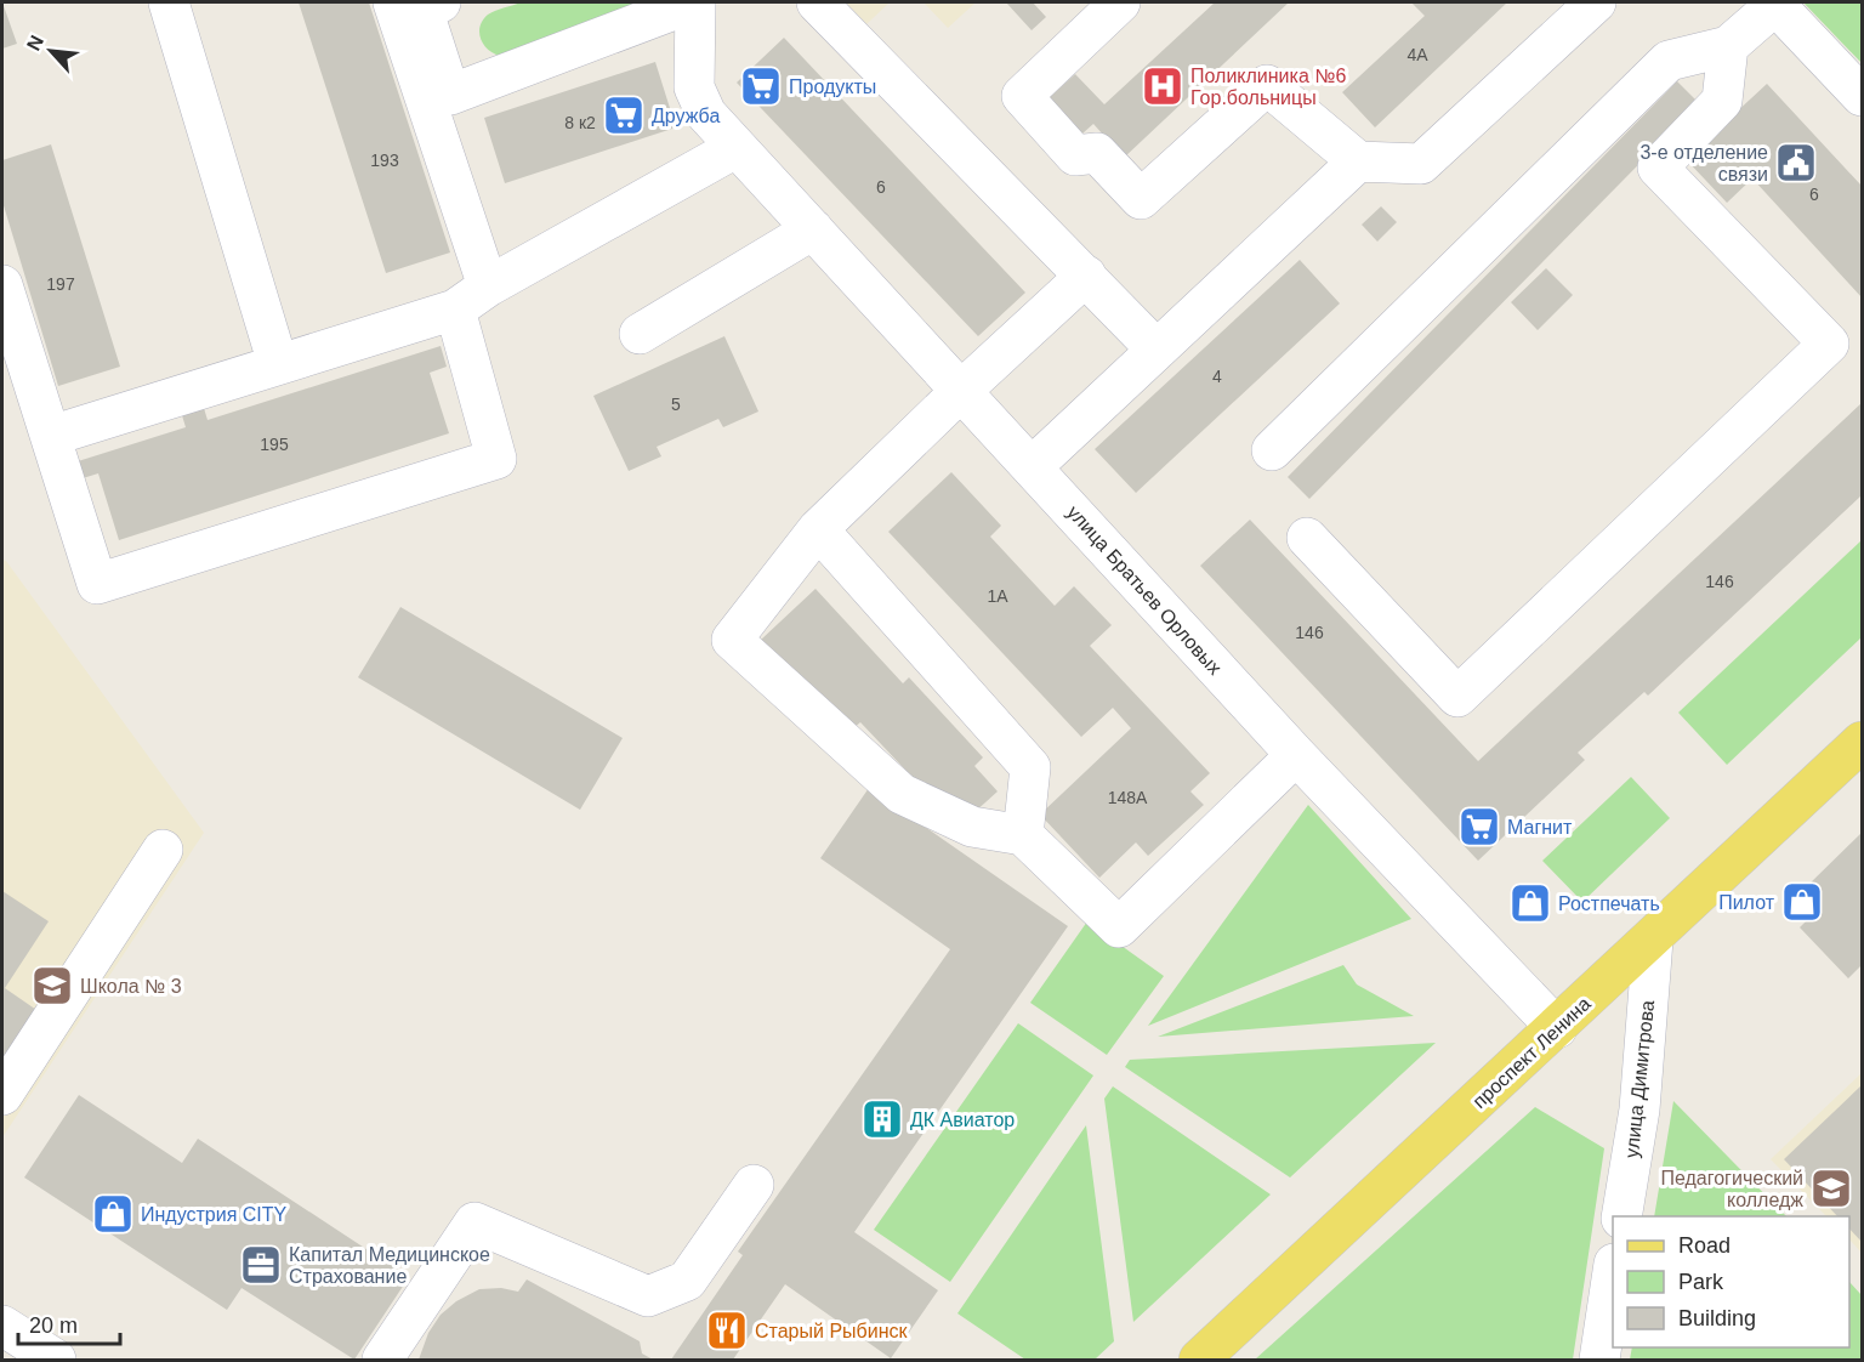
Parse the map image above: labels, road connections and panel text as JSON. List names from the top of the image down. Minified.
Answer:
{"streets":{"main road":["проспект Ленина"],"street":["улица Братьев Орловых","улица Димитрова"]},"crossings":[["улица Братьев Орловых","проспект Ленина"],["проспект Ленина","улица Димитрова"]],"places":{"supermarket":["Продукты","Дружба","Магнит"],"hospital":["Поликлиника №6 Гор.больницы"],"public building":["3-е отделение связи"],"shop":["Пилот","Ростпечать","Индустрия CITY"],"school or university":["Школа № 3","Педагогический колледж"],"building":["ДК Авиатор"],"office":["Капитал Медицинское Страхование"],"restaurant":["Старый Рыбинск"]},"house_numbers":["4А","8 к2","193","6","6","197","4","5","195","146","1А","146","148А"],"legend":["Road","Park","Building"],"scale_bar":"20 m","north":"top left"}
